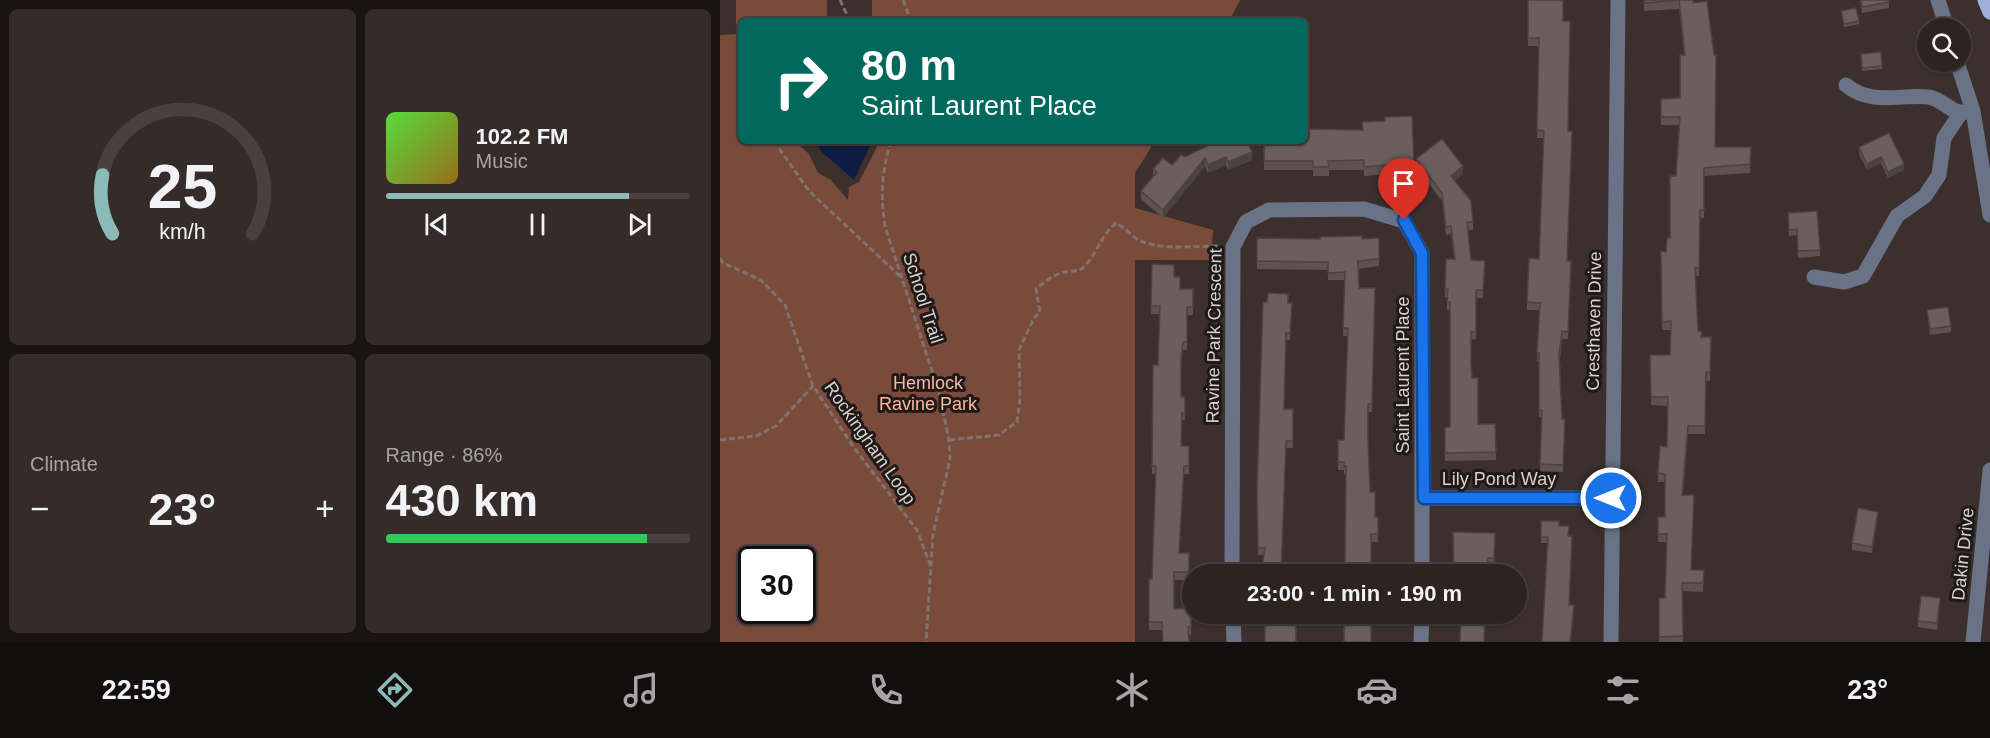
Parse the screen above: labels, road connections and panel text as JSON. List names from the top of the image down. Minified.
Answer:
{"streets":{"street":["Cresthaven Drive","Ravine Park Crescent","Saint Laurent Place","Lily Pond Way","Dakin Drive"],"path":["School Trail","Rockingham Loop"]},"crossings":[["School Trail","Rockingham Loop"],["Cresthaven Drive","Lily Pond Way"],["Ravine Park Crescent","Saint Laurent Place"],["Saint Laurent Place","Lily Pond Way"]],"parks":["Hemlock Ravine Park"],"page":{"turn":["80 m","Saint Laurent Place"],"song":["102.2 FM","Music"],"tile":["Climate",["Range · 86%","430 km"]],"heat":["−","23°","+"],"limit":"30","trip":"23:00 · 1 min · 190 m","tabs":["22:59","23°"],"gauge":["25","km/h"]}}
